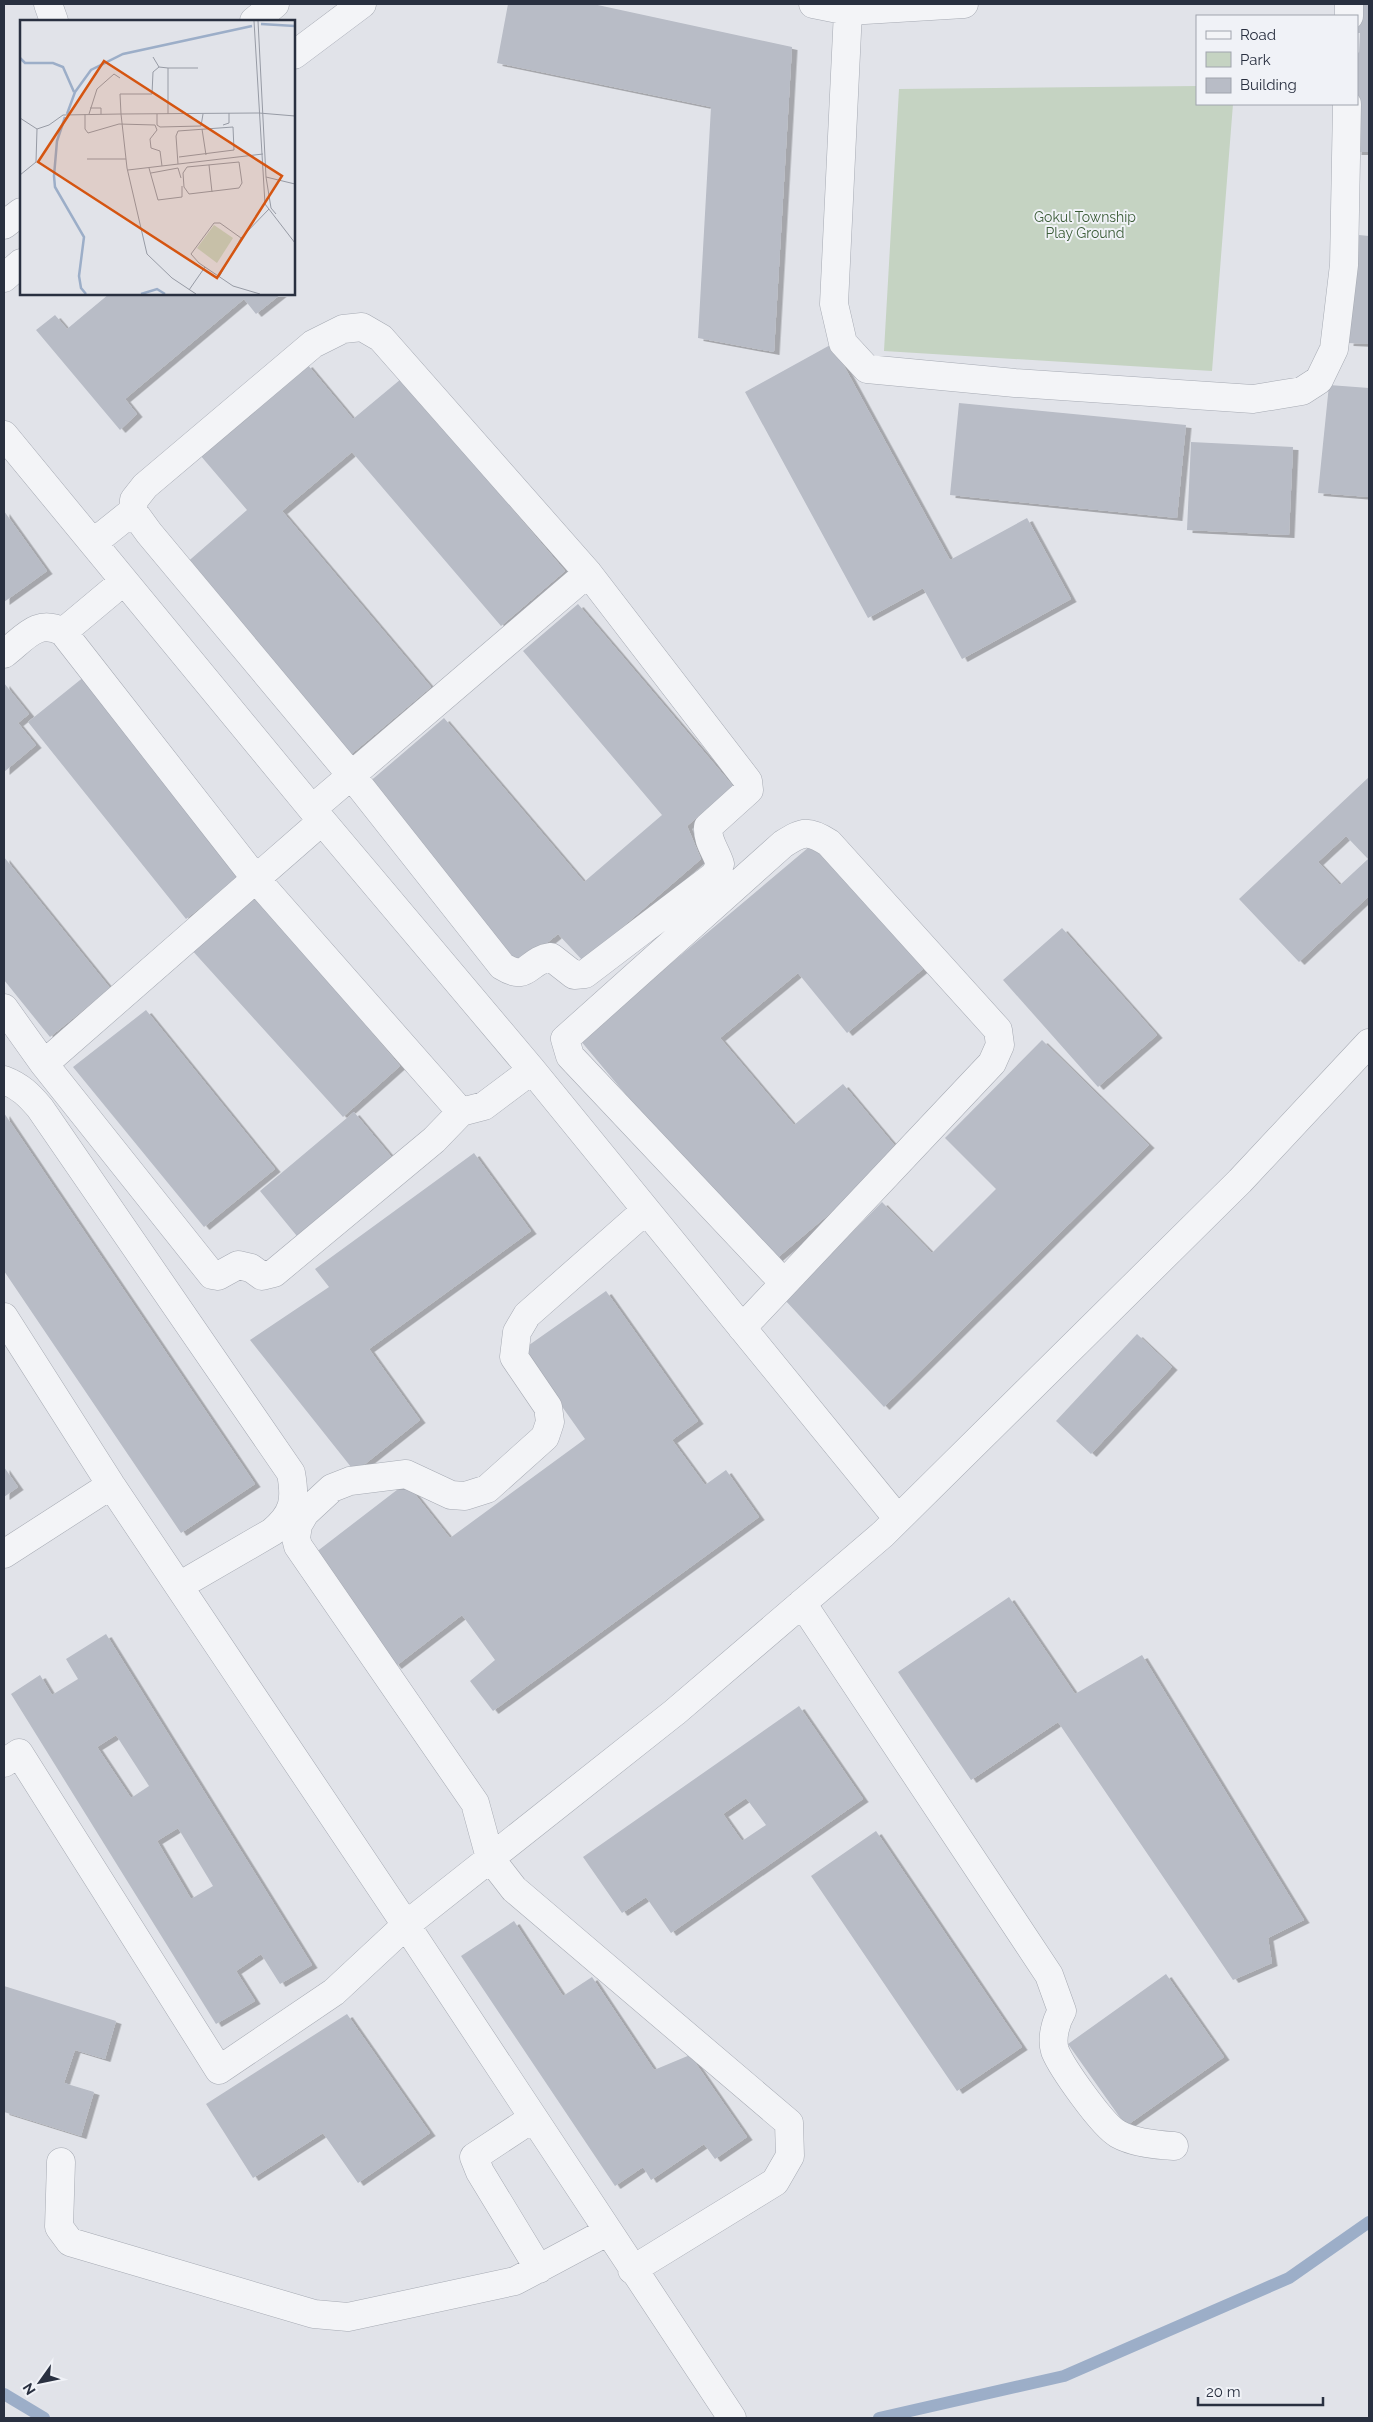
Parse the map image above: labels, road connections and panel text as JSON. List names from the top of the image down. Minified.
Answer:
{"parks":["Gokul Township Play Ground"],"legend":["Road","Park","Building"],"scale_bar":"20 m","north":"bottom left"}
